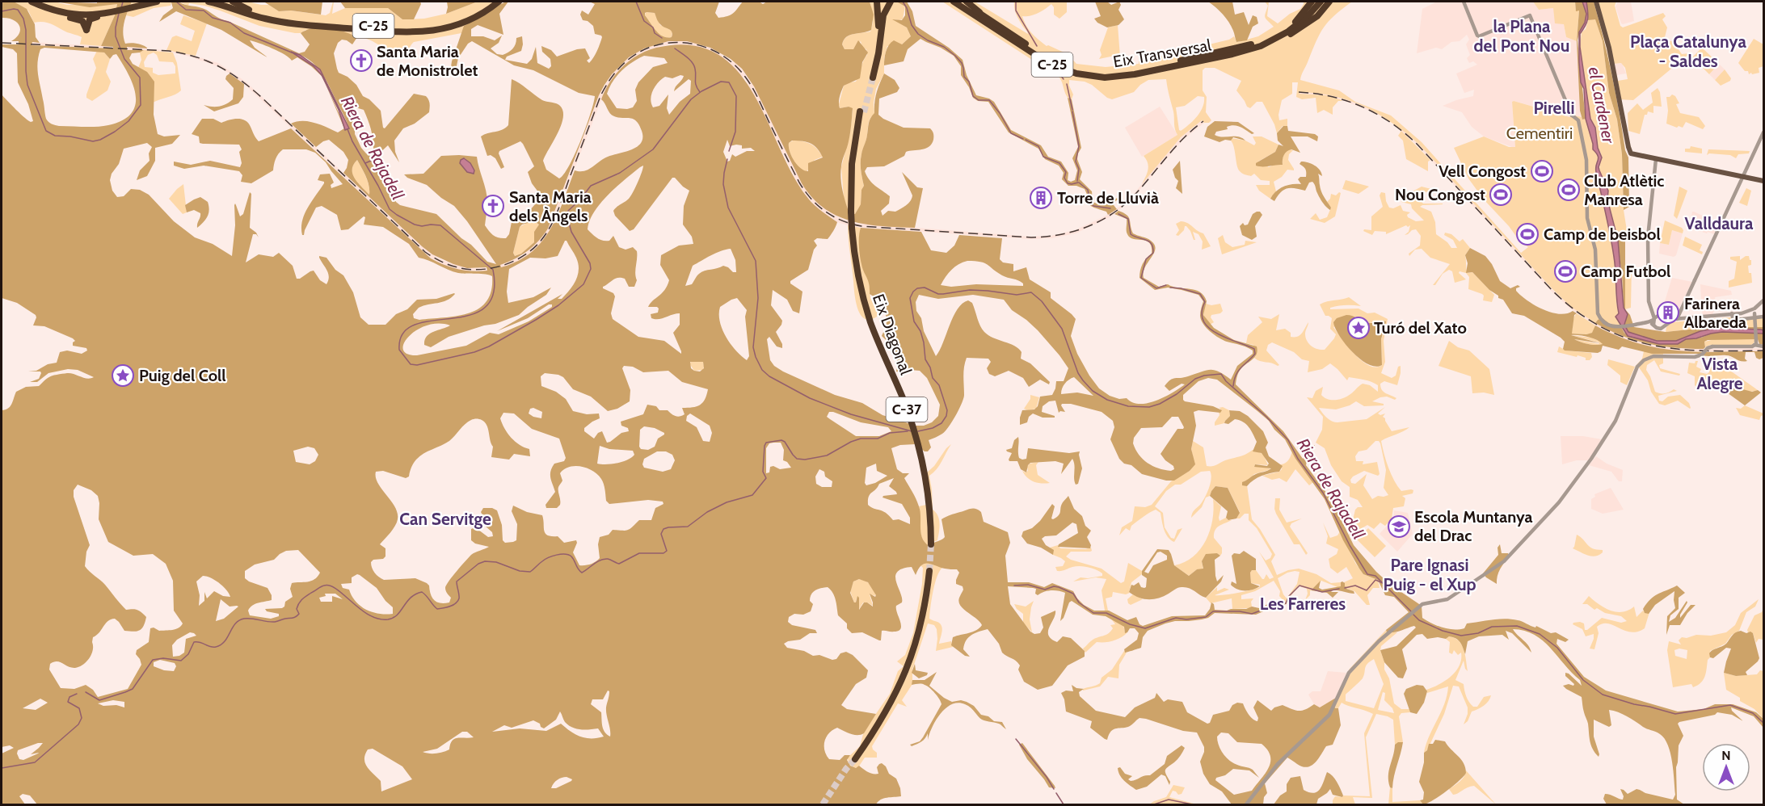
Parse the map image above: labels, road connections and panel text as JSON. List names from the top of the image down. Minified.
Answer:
{"streets":{"highway":["C-25","Eix Transversal","Eix Diagonal","C-37"]},"districts":["la Plana del Pont Nou","Plaça Catalunya - Saldes","Pirelli","Valldaura","Vista Alegre","Can Servitge","Pare Ignasi Puig - el Xup","Les Farreres"],"water":["el Cardener","Riera de Rajadell"],"parks":["Cementiri"],"places":{"church":["Santa Maria de Monistrolet","Santa Maria dels Àngels"],"sports":["Vell Congost","Club Atlètic Manresa","Nou Congost","Camp de beisbol","Camp Futbol"],"building":["Torre de Lluvià","Farinera Albareda"],"place":["Turó del Xato","Puig del Coll"],"school or university":["Escola Muntanya del Drac"]},"north":"top"}
